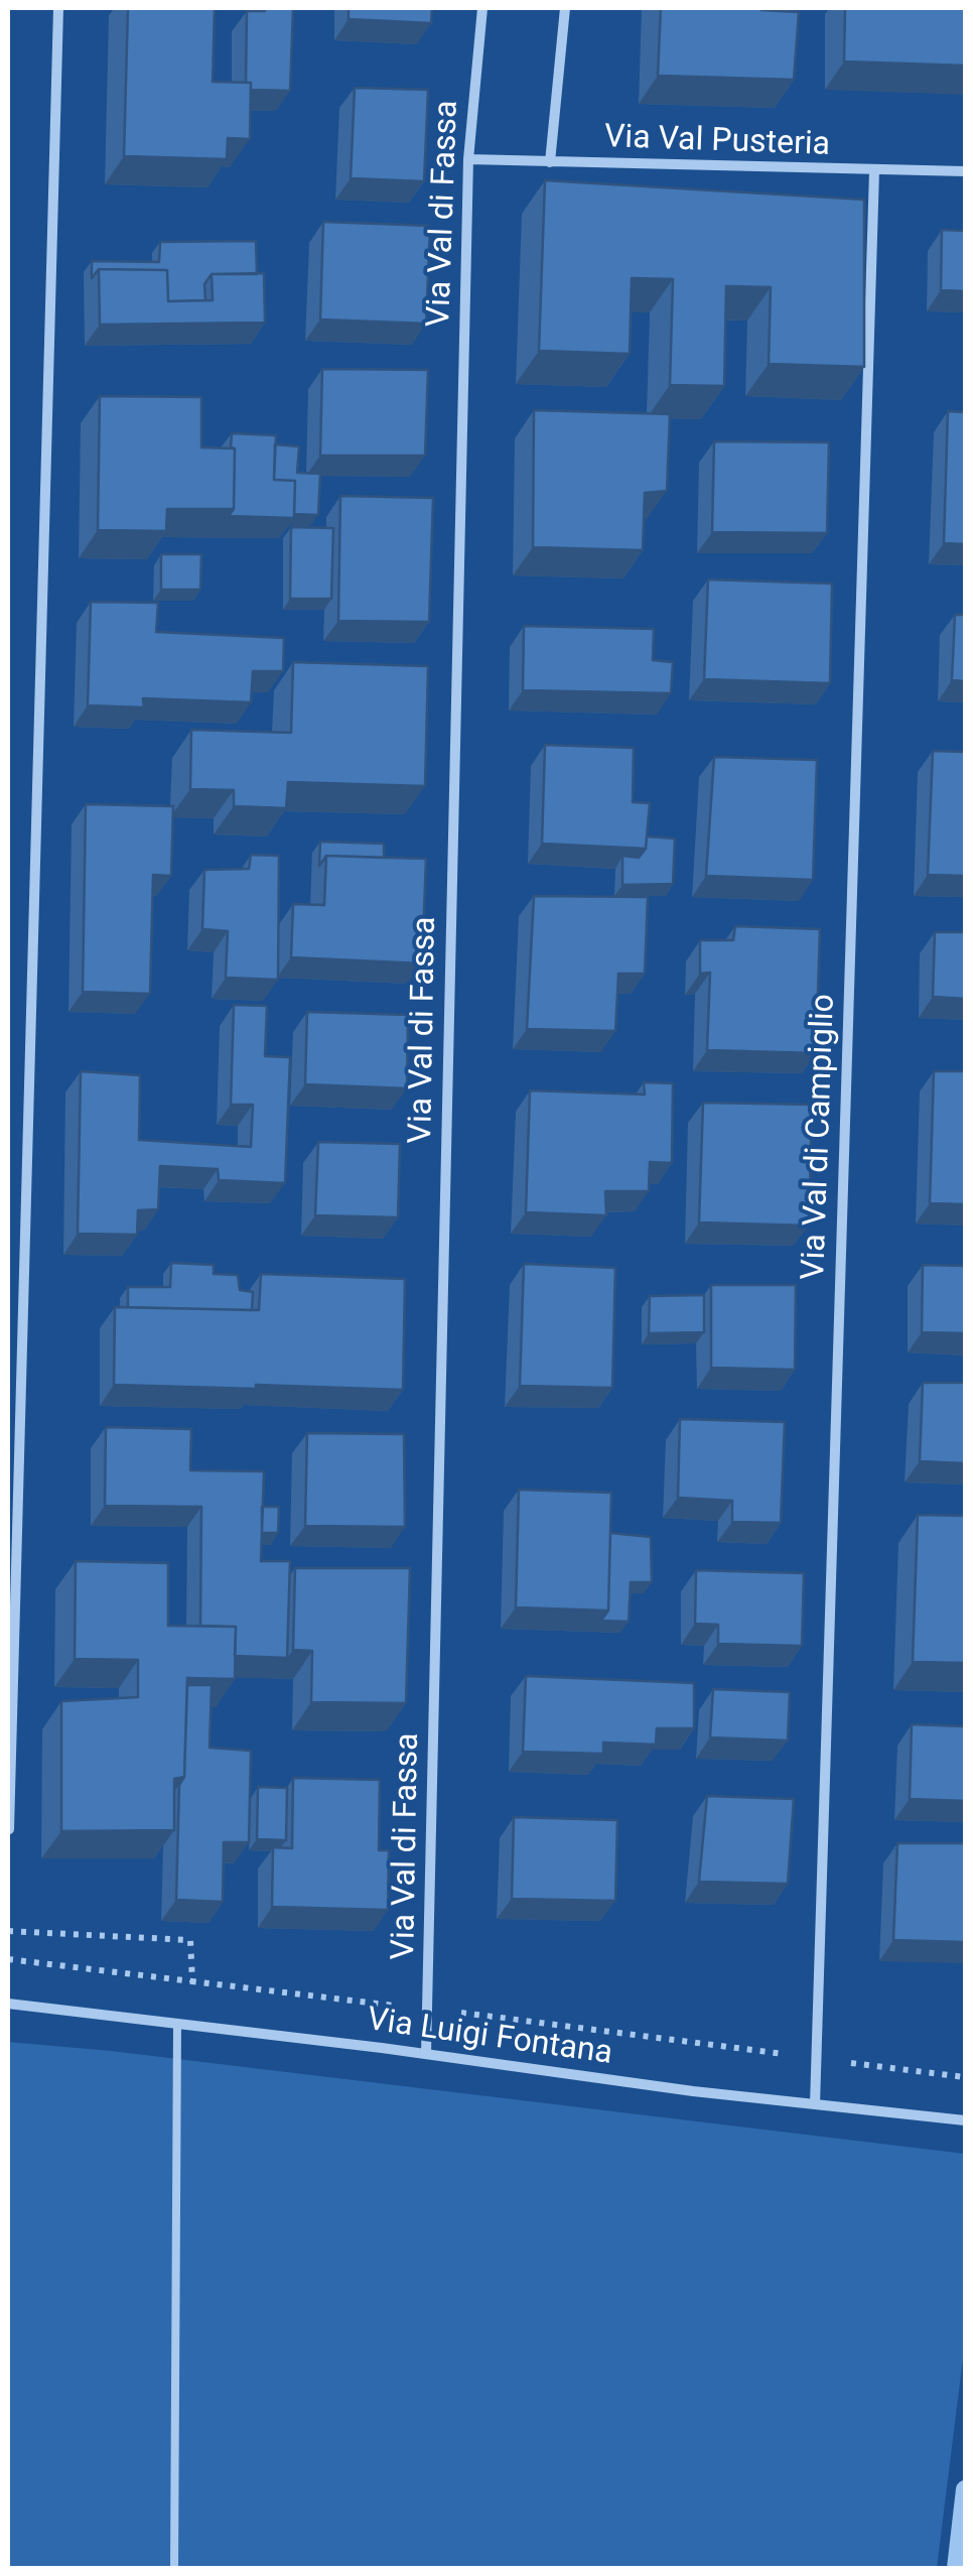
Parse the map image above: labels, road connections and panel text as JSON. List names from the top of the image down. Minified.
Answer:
{"streets":{"street":["Via Val Pusteria","Via Val di Fassa","Via Val di Campiglio","Via Luigi Fontana"]},"crossings":[["Via Val Pusteria","Via Val di Fassa"],["Via Val Pusteria","Via Val di Campiglio"],["Via Val di Fassa","Via Luigi Fontana"],["Via Val di Campiglio","Via Luigi Fontana"]]}
